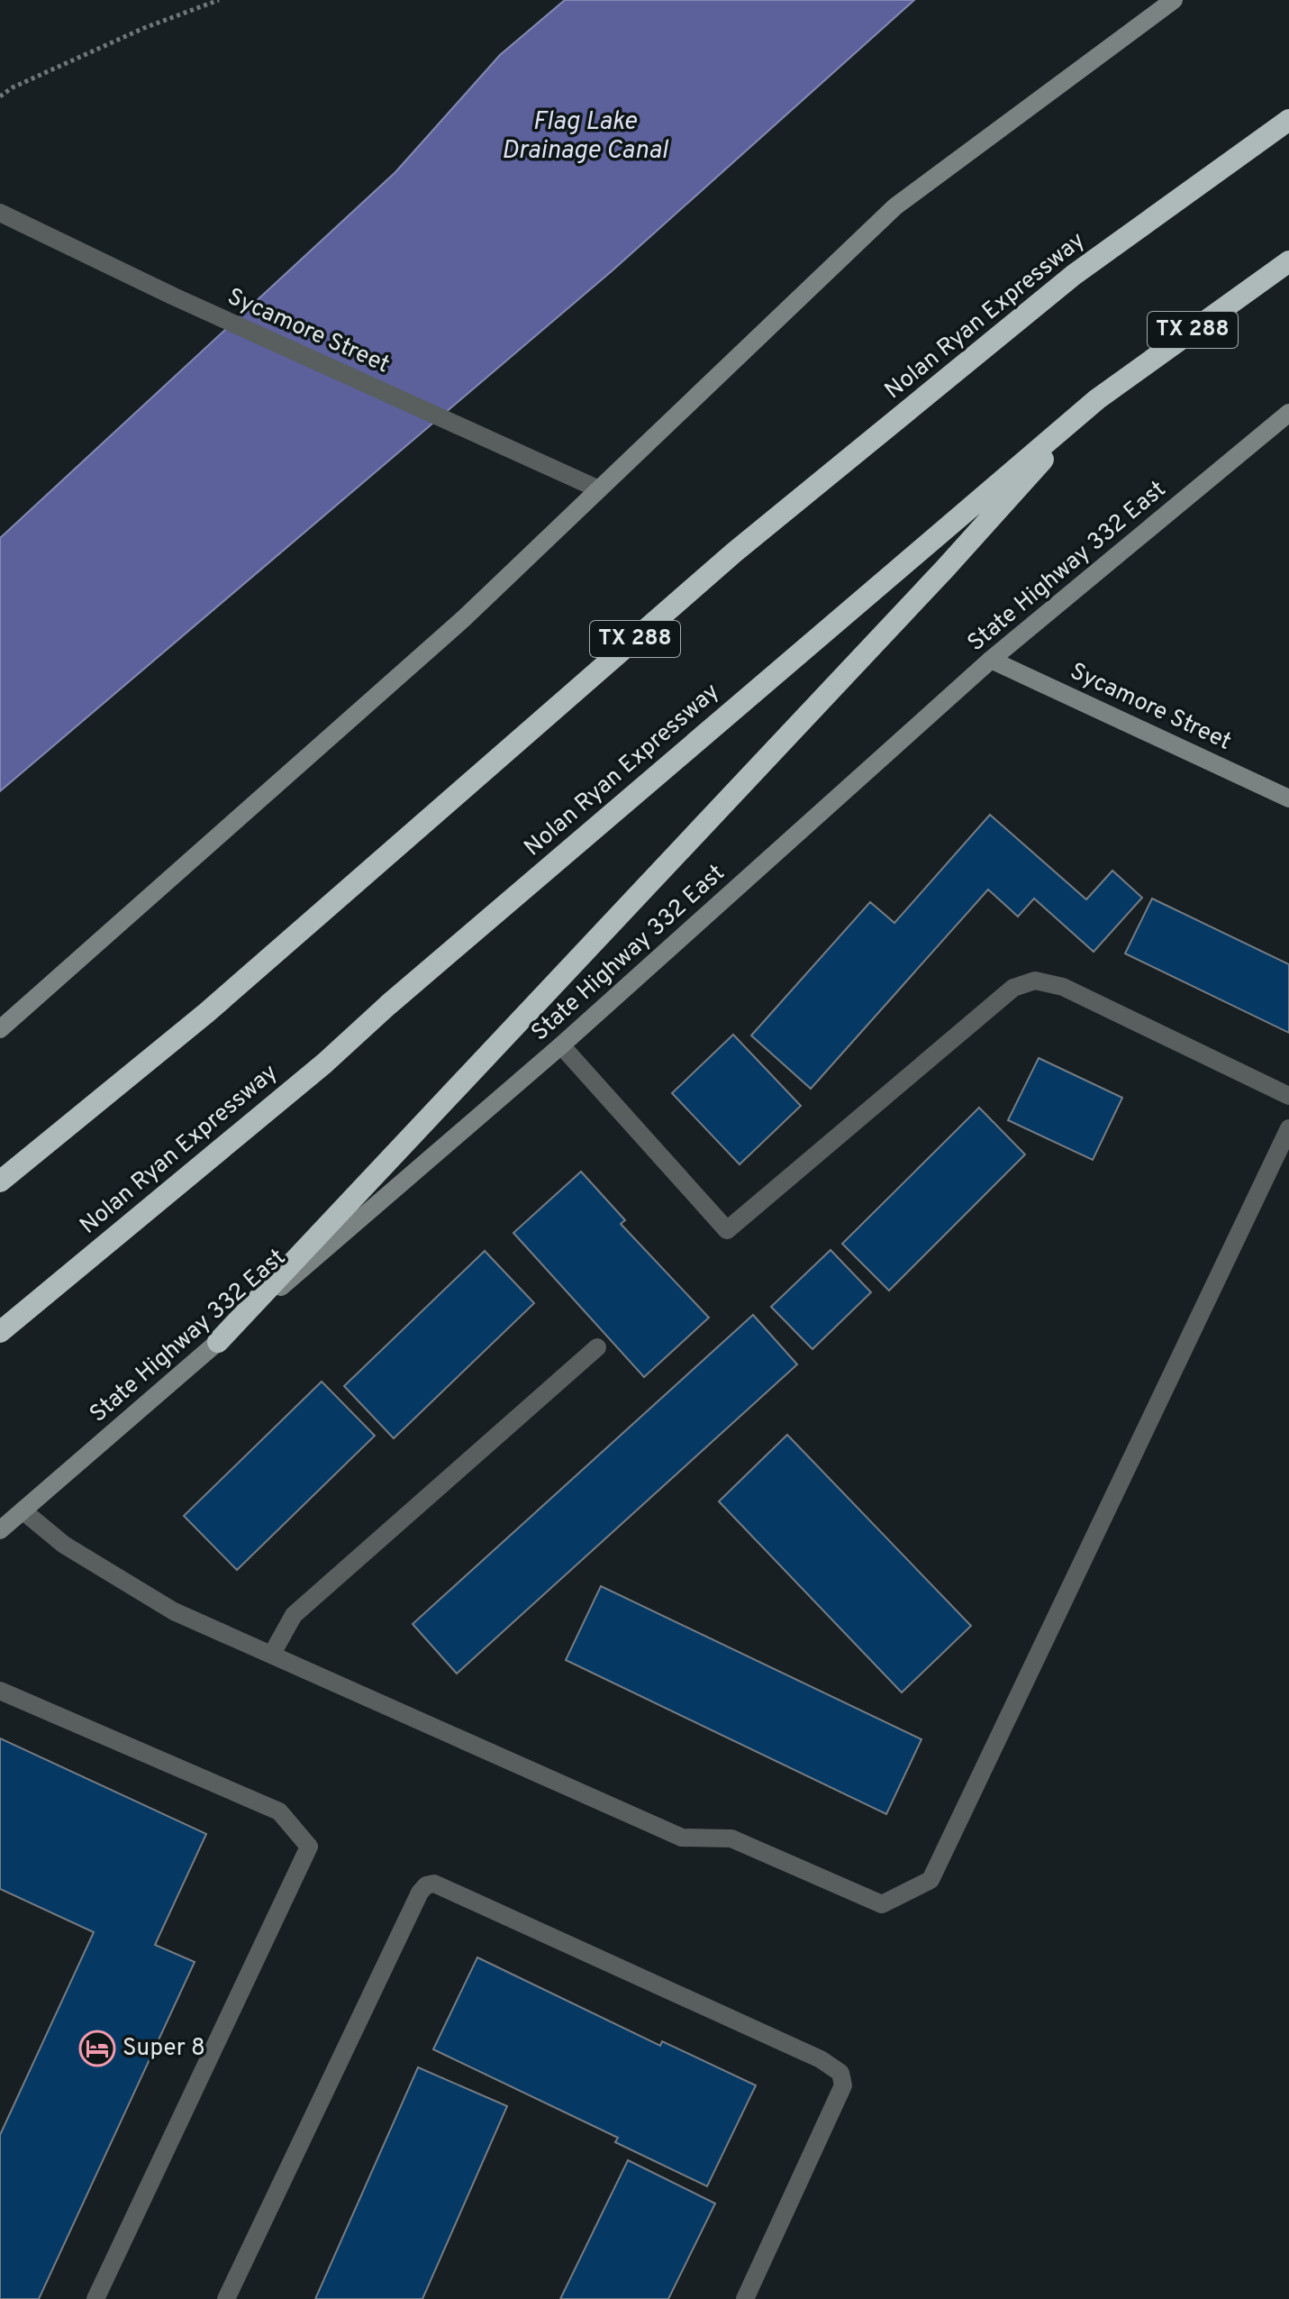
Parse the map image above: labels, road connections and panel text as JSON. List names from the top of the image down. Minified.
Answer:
{"streets":{"highway":["Nolan Ryan Expressway","TX 288"],"main road":["Sycamore Street","State Highway 332 East"]},"crossings":[["Sycamore Street","State Highway 332 East"]],"water":["Flag Lake Drainage Canal"],"places":{"hotel":["Super 8"]}}
